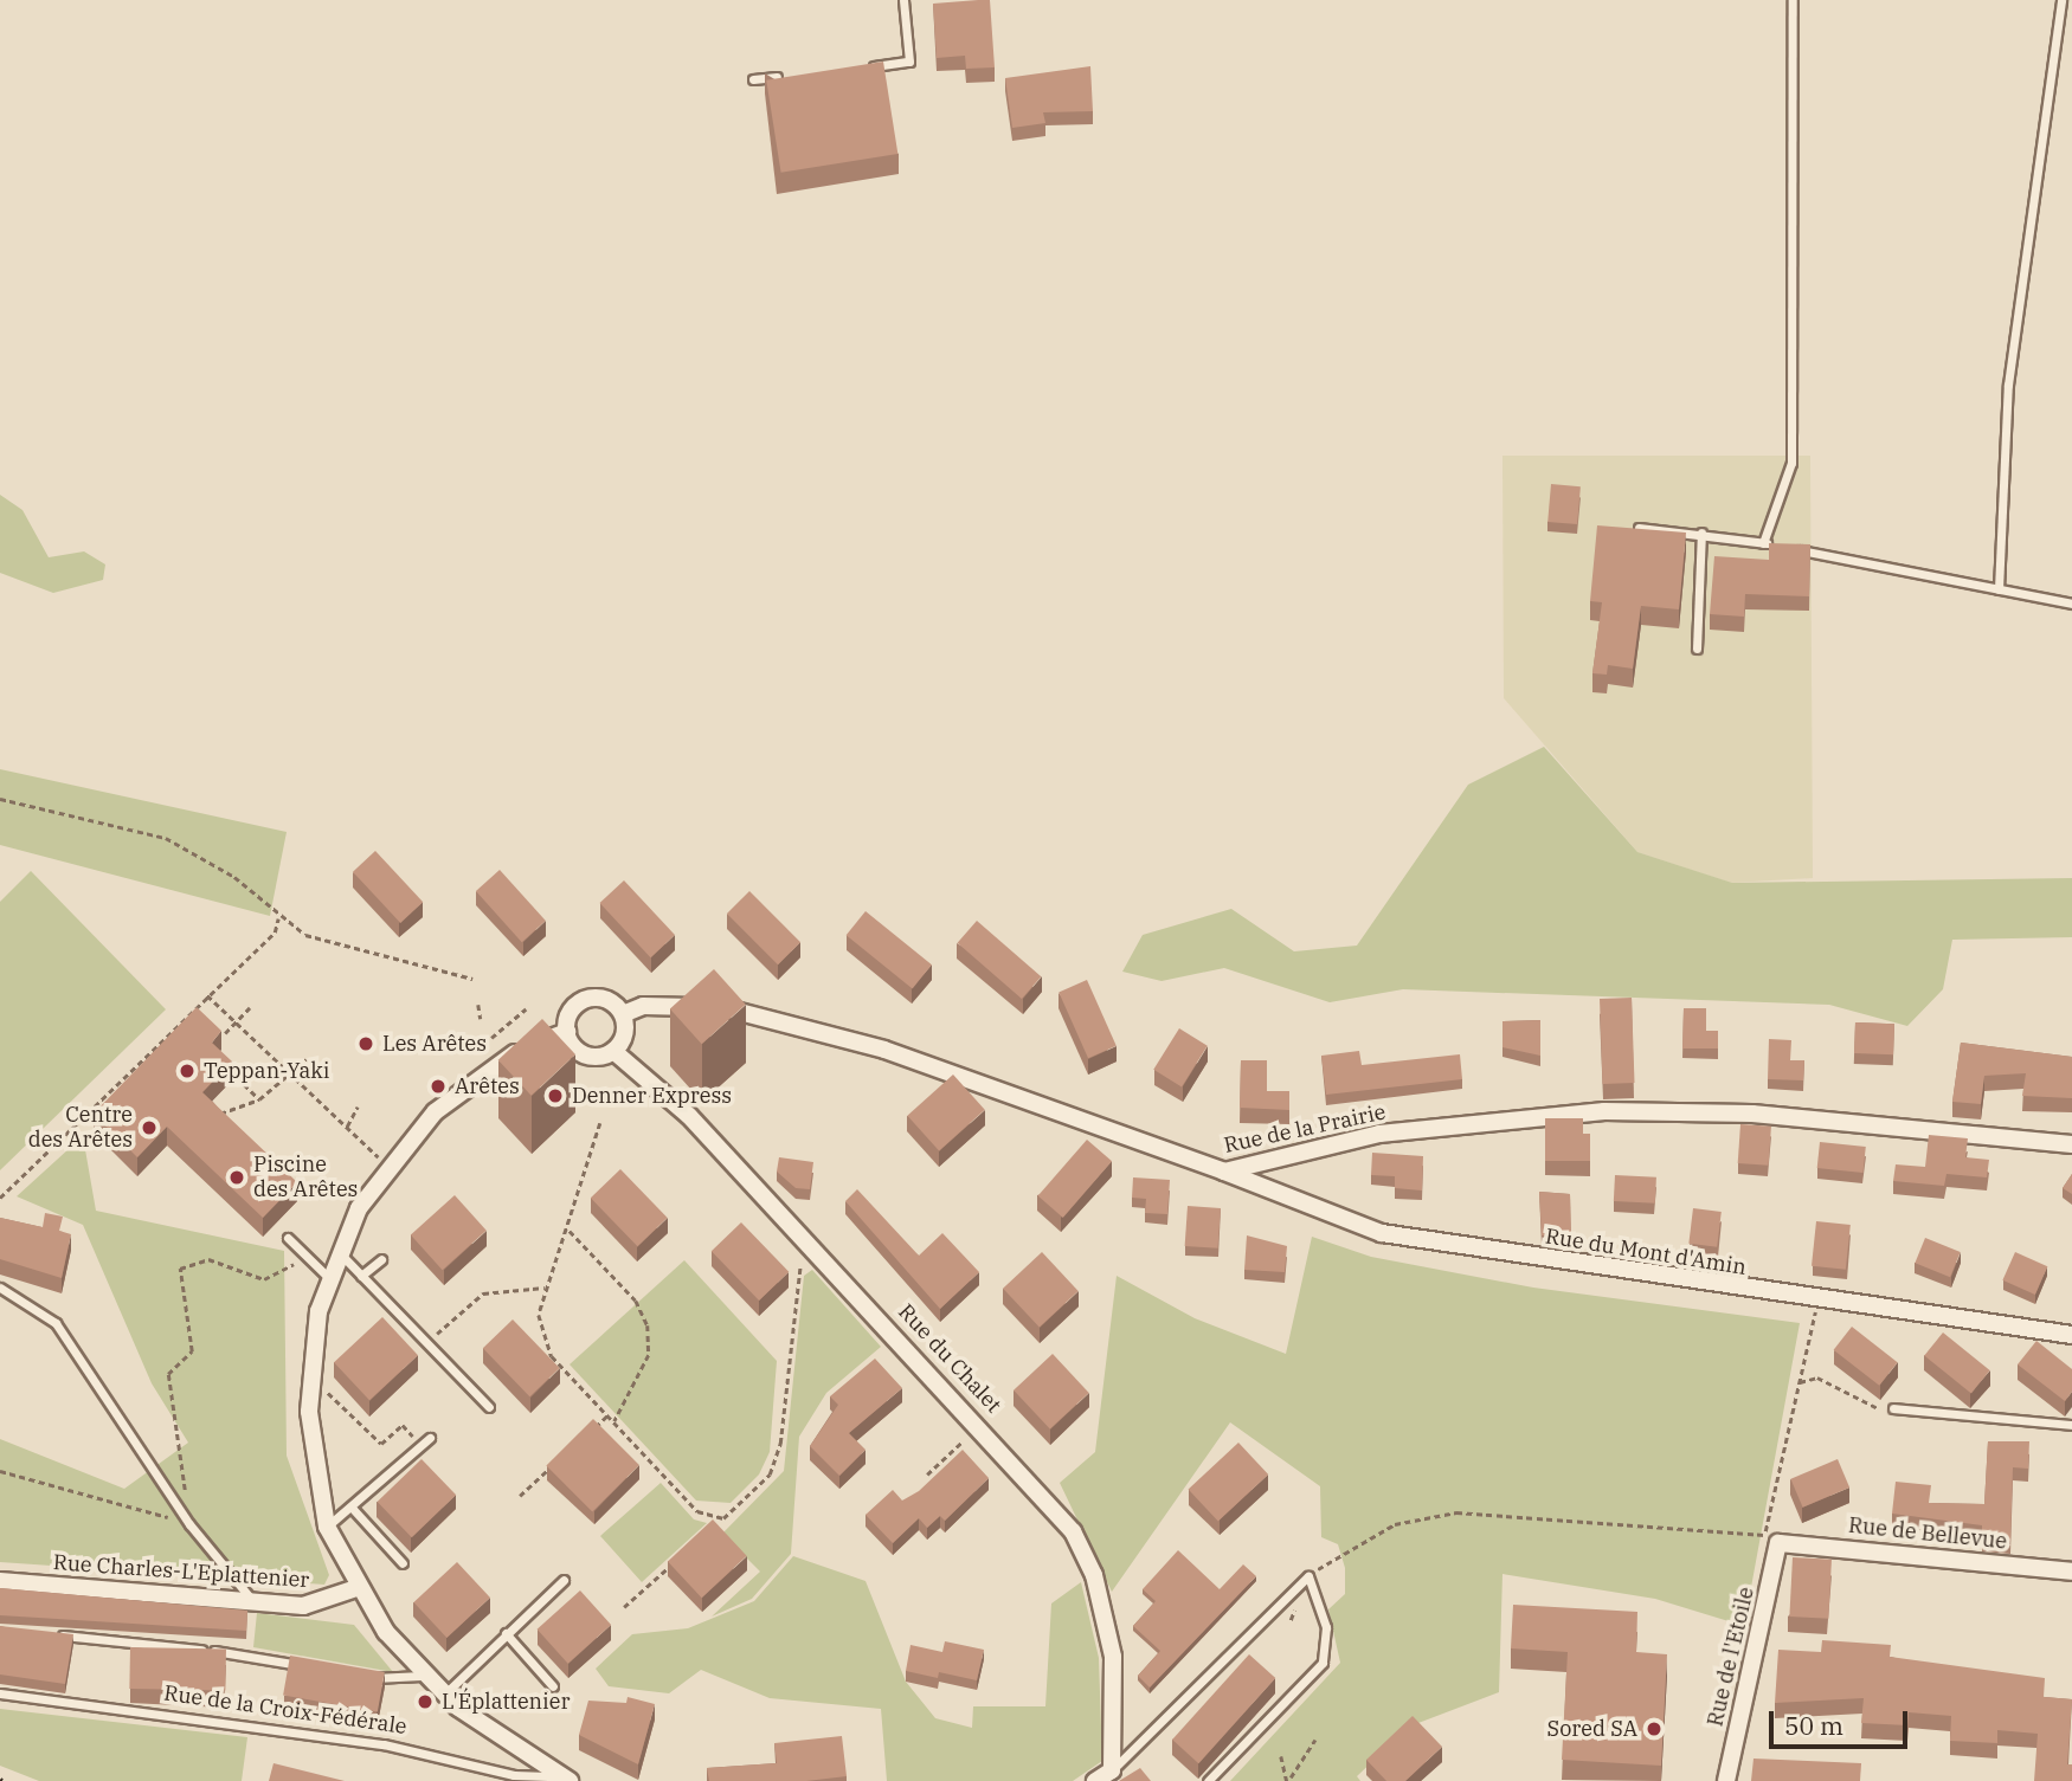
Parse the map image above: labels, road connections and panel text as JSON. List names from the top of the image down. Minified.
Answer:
{"streets":{"street":["Rue de la Prairie","Rue du Mont d'Amin","Rue du Chalet","Rue de Bellevue","Rue Charles-L'Eplattenier","Rue de l'Etoile","Rue de la Croix-Fédérale"]},"crossings":[["Rue de la Prairie","Rue du Mont d'Amin"],["Rue de la Prairie","Rue du Chalet"],["Rue de la Prairie","Rue de la Croix-Fédérale"],["Rue du Chalet","Rue de la Croix-Fédérale"],["Rue de Bellevue","Rue de l'Etoile"],["Rue Charles-L'Eplattenier","Rue de la Croix-Fédérale"]],"places":["Les Arêtes","Teppan-Yaki","Arêtes","Denner Express","Centre des Arêtes","Piscine des Arêtes","L'Éplattenier","Sored SA"],"scale_bar":"50 m"}
